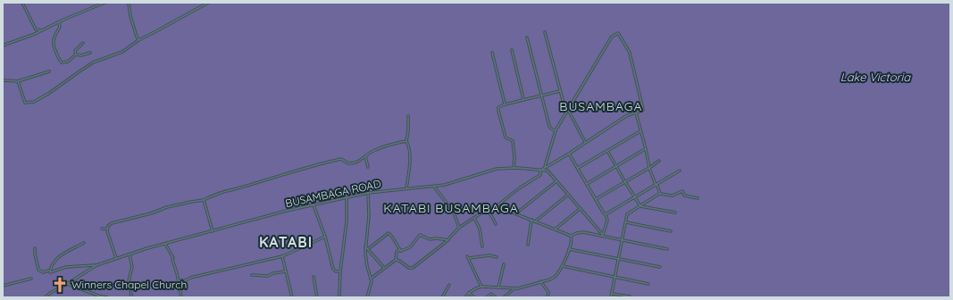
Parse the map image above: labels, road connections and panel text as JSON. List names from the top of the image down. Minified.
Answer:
{"streets":{"street":["BUSAMBAGA ROAD"]},"districts":["BUSAMBAGA","KATABI BUSAMBAGA","KATABI"],"water":["Lake Victoria"],"places":{"church":["Winners Chapel Church"]}}
